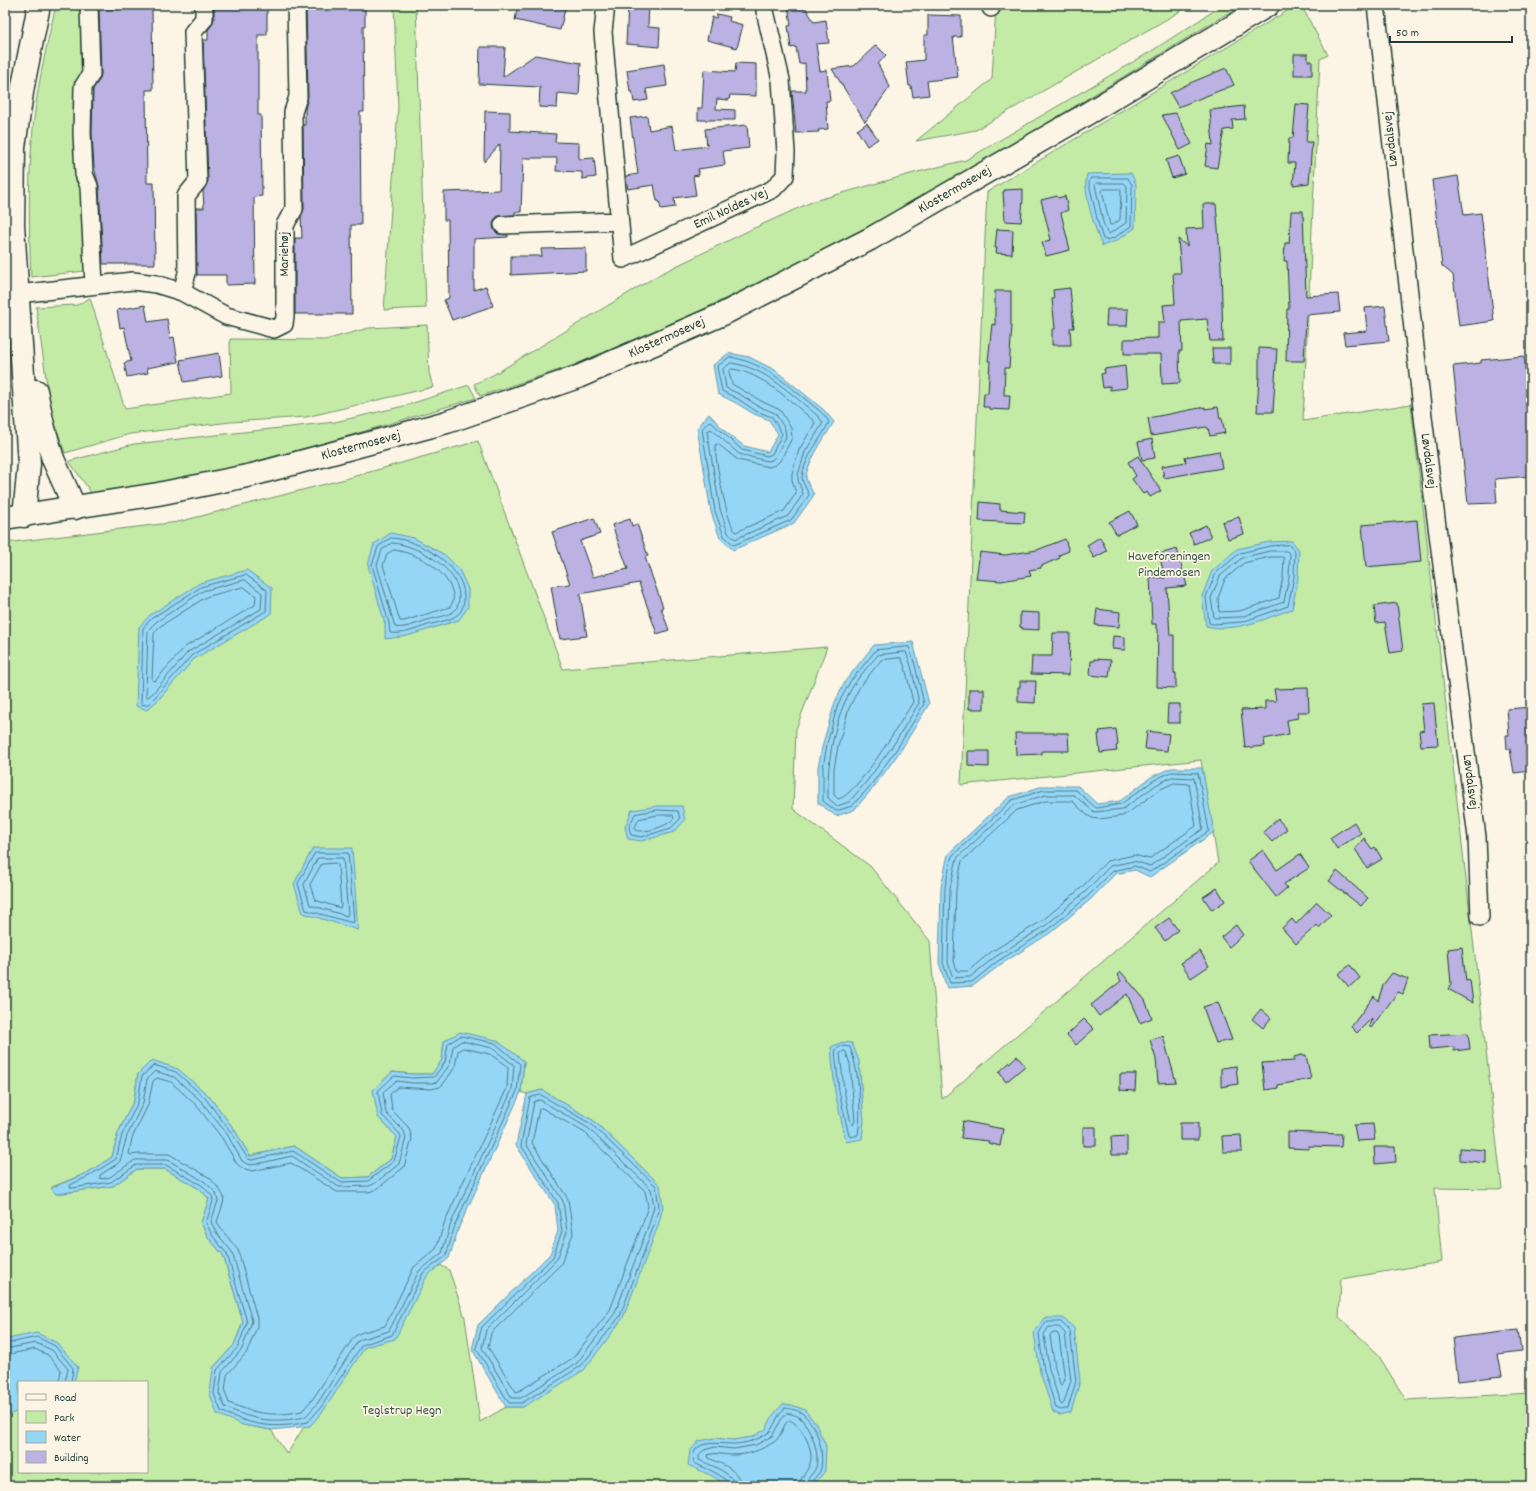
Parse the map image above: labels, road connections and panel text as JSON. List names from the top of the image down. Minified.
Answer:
{"streets":{"main road":["Klostermosevej"],"street":["Løvdalsvej","Emil Noldes Vej","Mariehøj"]},"parks":["Haveforeningen Pindemosen","Teglstrup Hegn"],"legend":["Road","Park","Water","Building"],"scale_bar":"50 m"}
